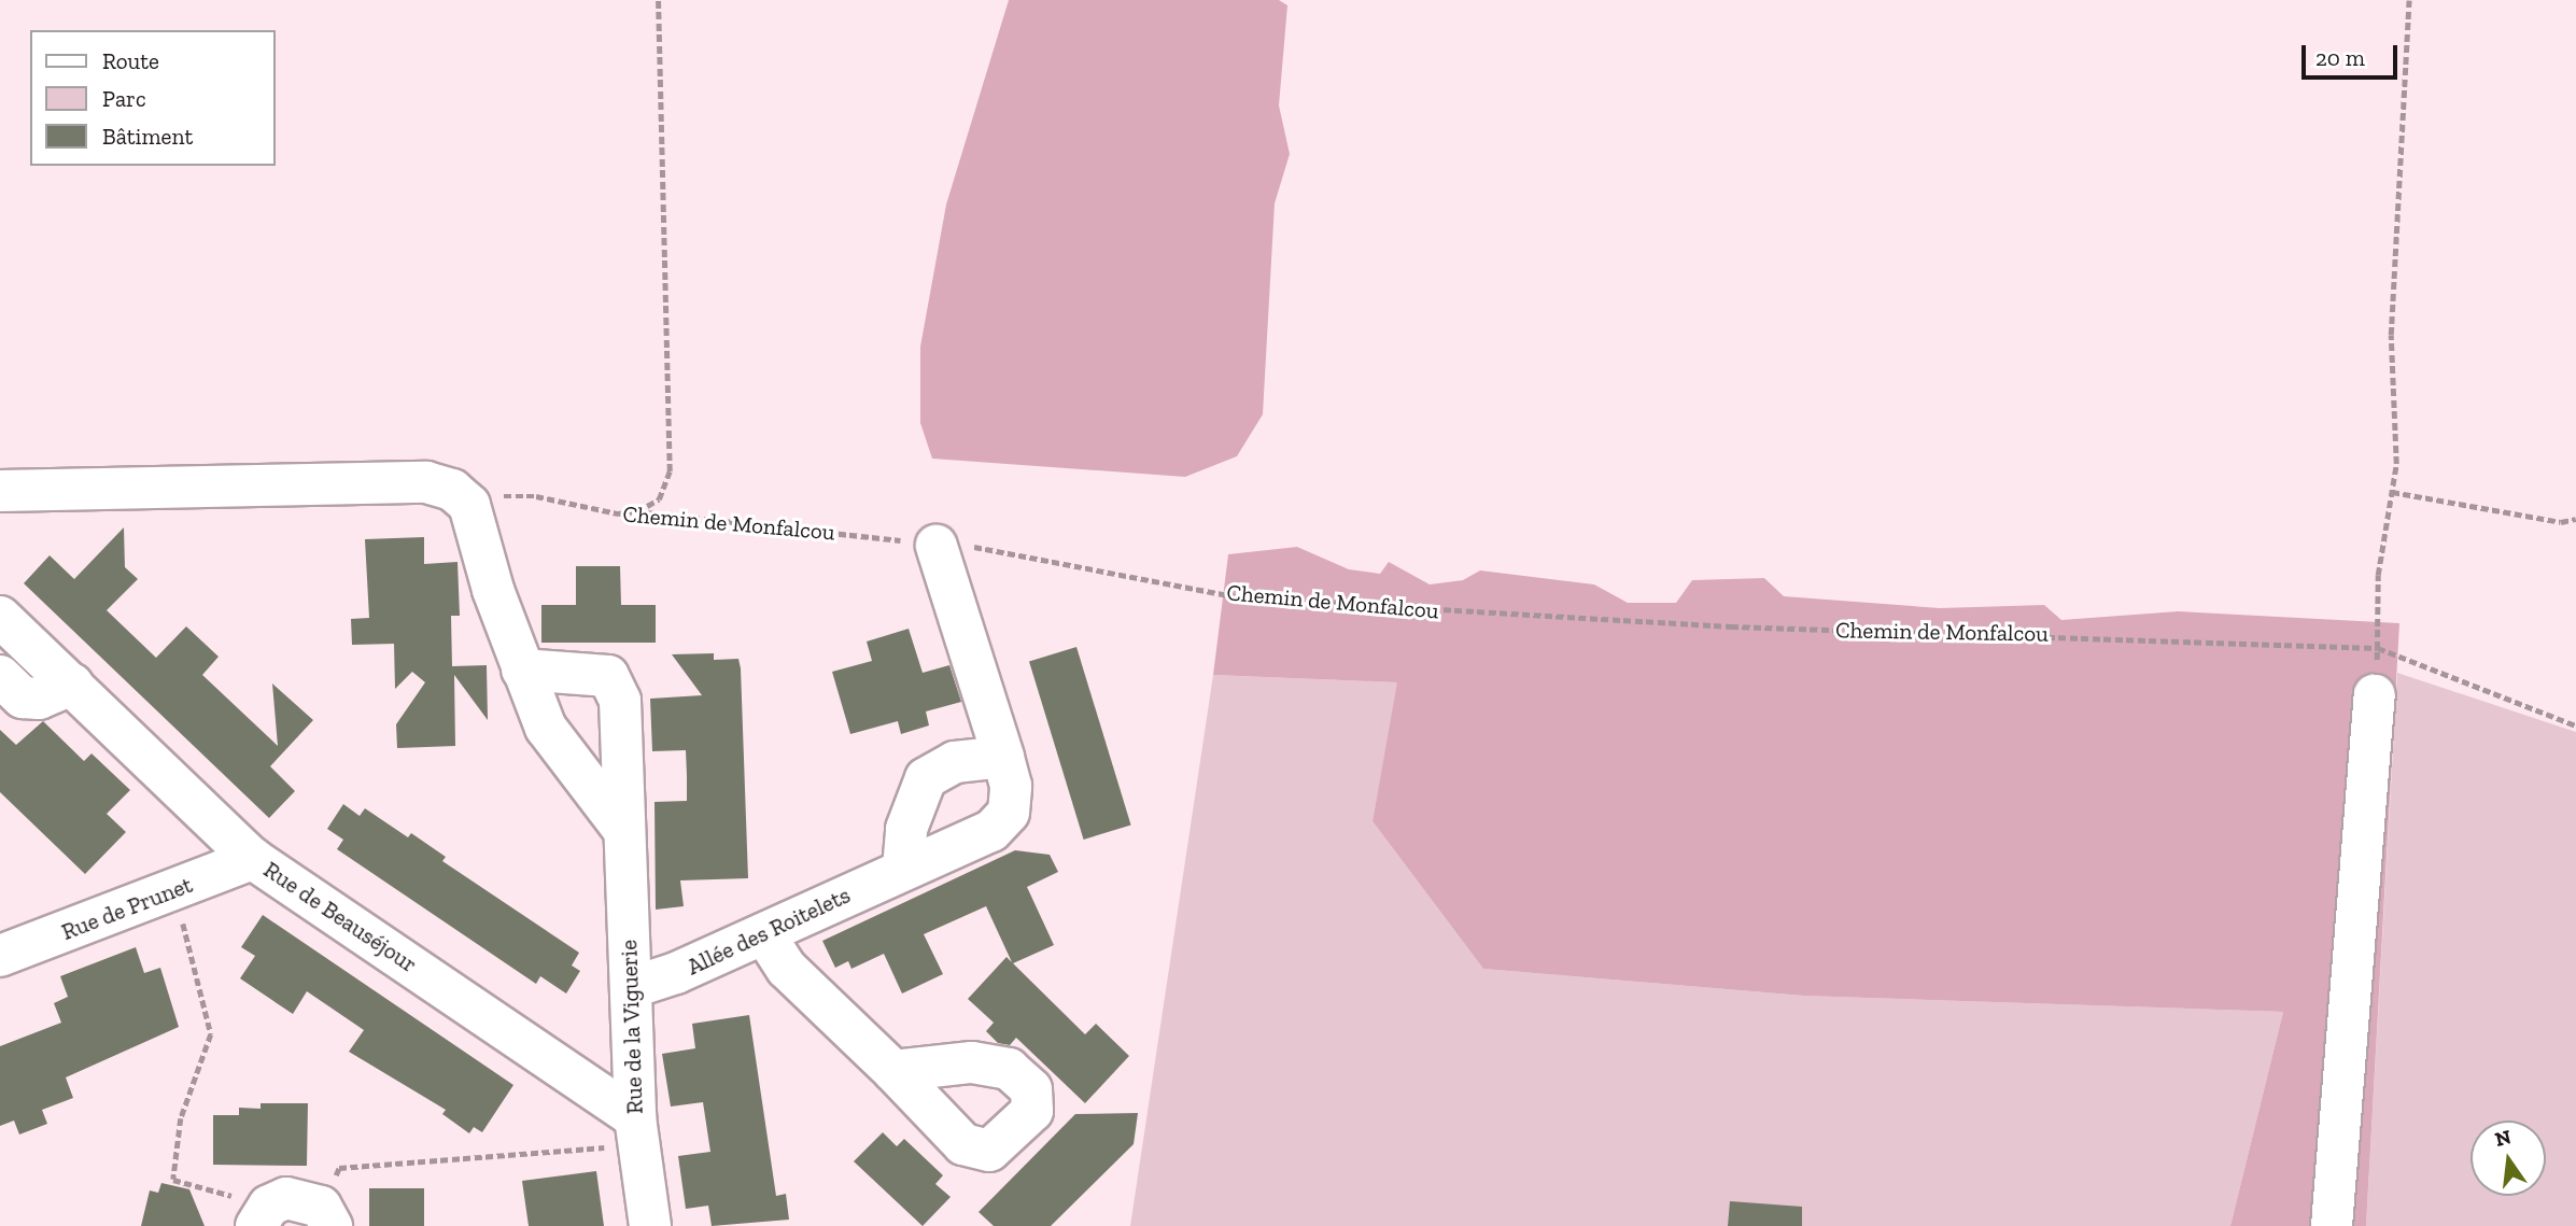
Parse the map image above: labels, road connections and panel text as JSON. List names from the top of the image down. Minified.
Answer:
{"streets":{"street":["Rue de Prunet","Rue de Beauséjour","Allée des Roitelets","Rue de la Viguerie"],"path":["Chemin de Monfalcou"]},"crossings":[["Chemin de Monfalcou","Allée des Roitelets"],["Rue de Prunet","Rue de Beauséjour"],["Rue de Beauséjour","Rue de la Viguerie"],["Allée des Roitelets","Rue de la Viguerie"]],"legend":["Route","Parc","Bâtiment"],"scale_bar":"20 m","north":"top"}
